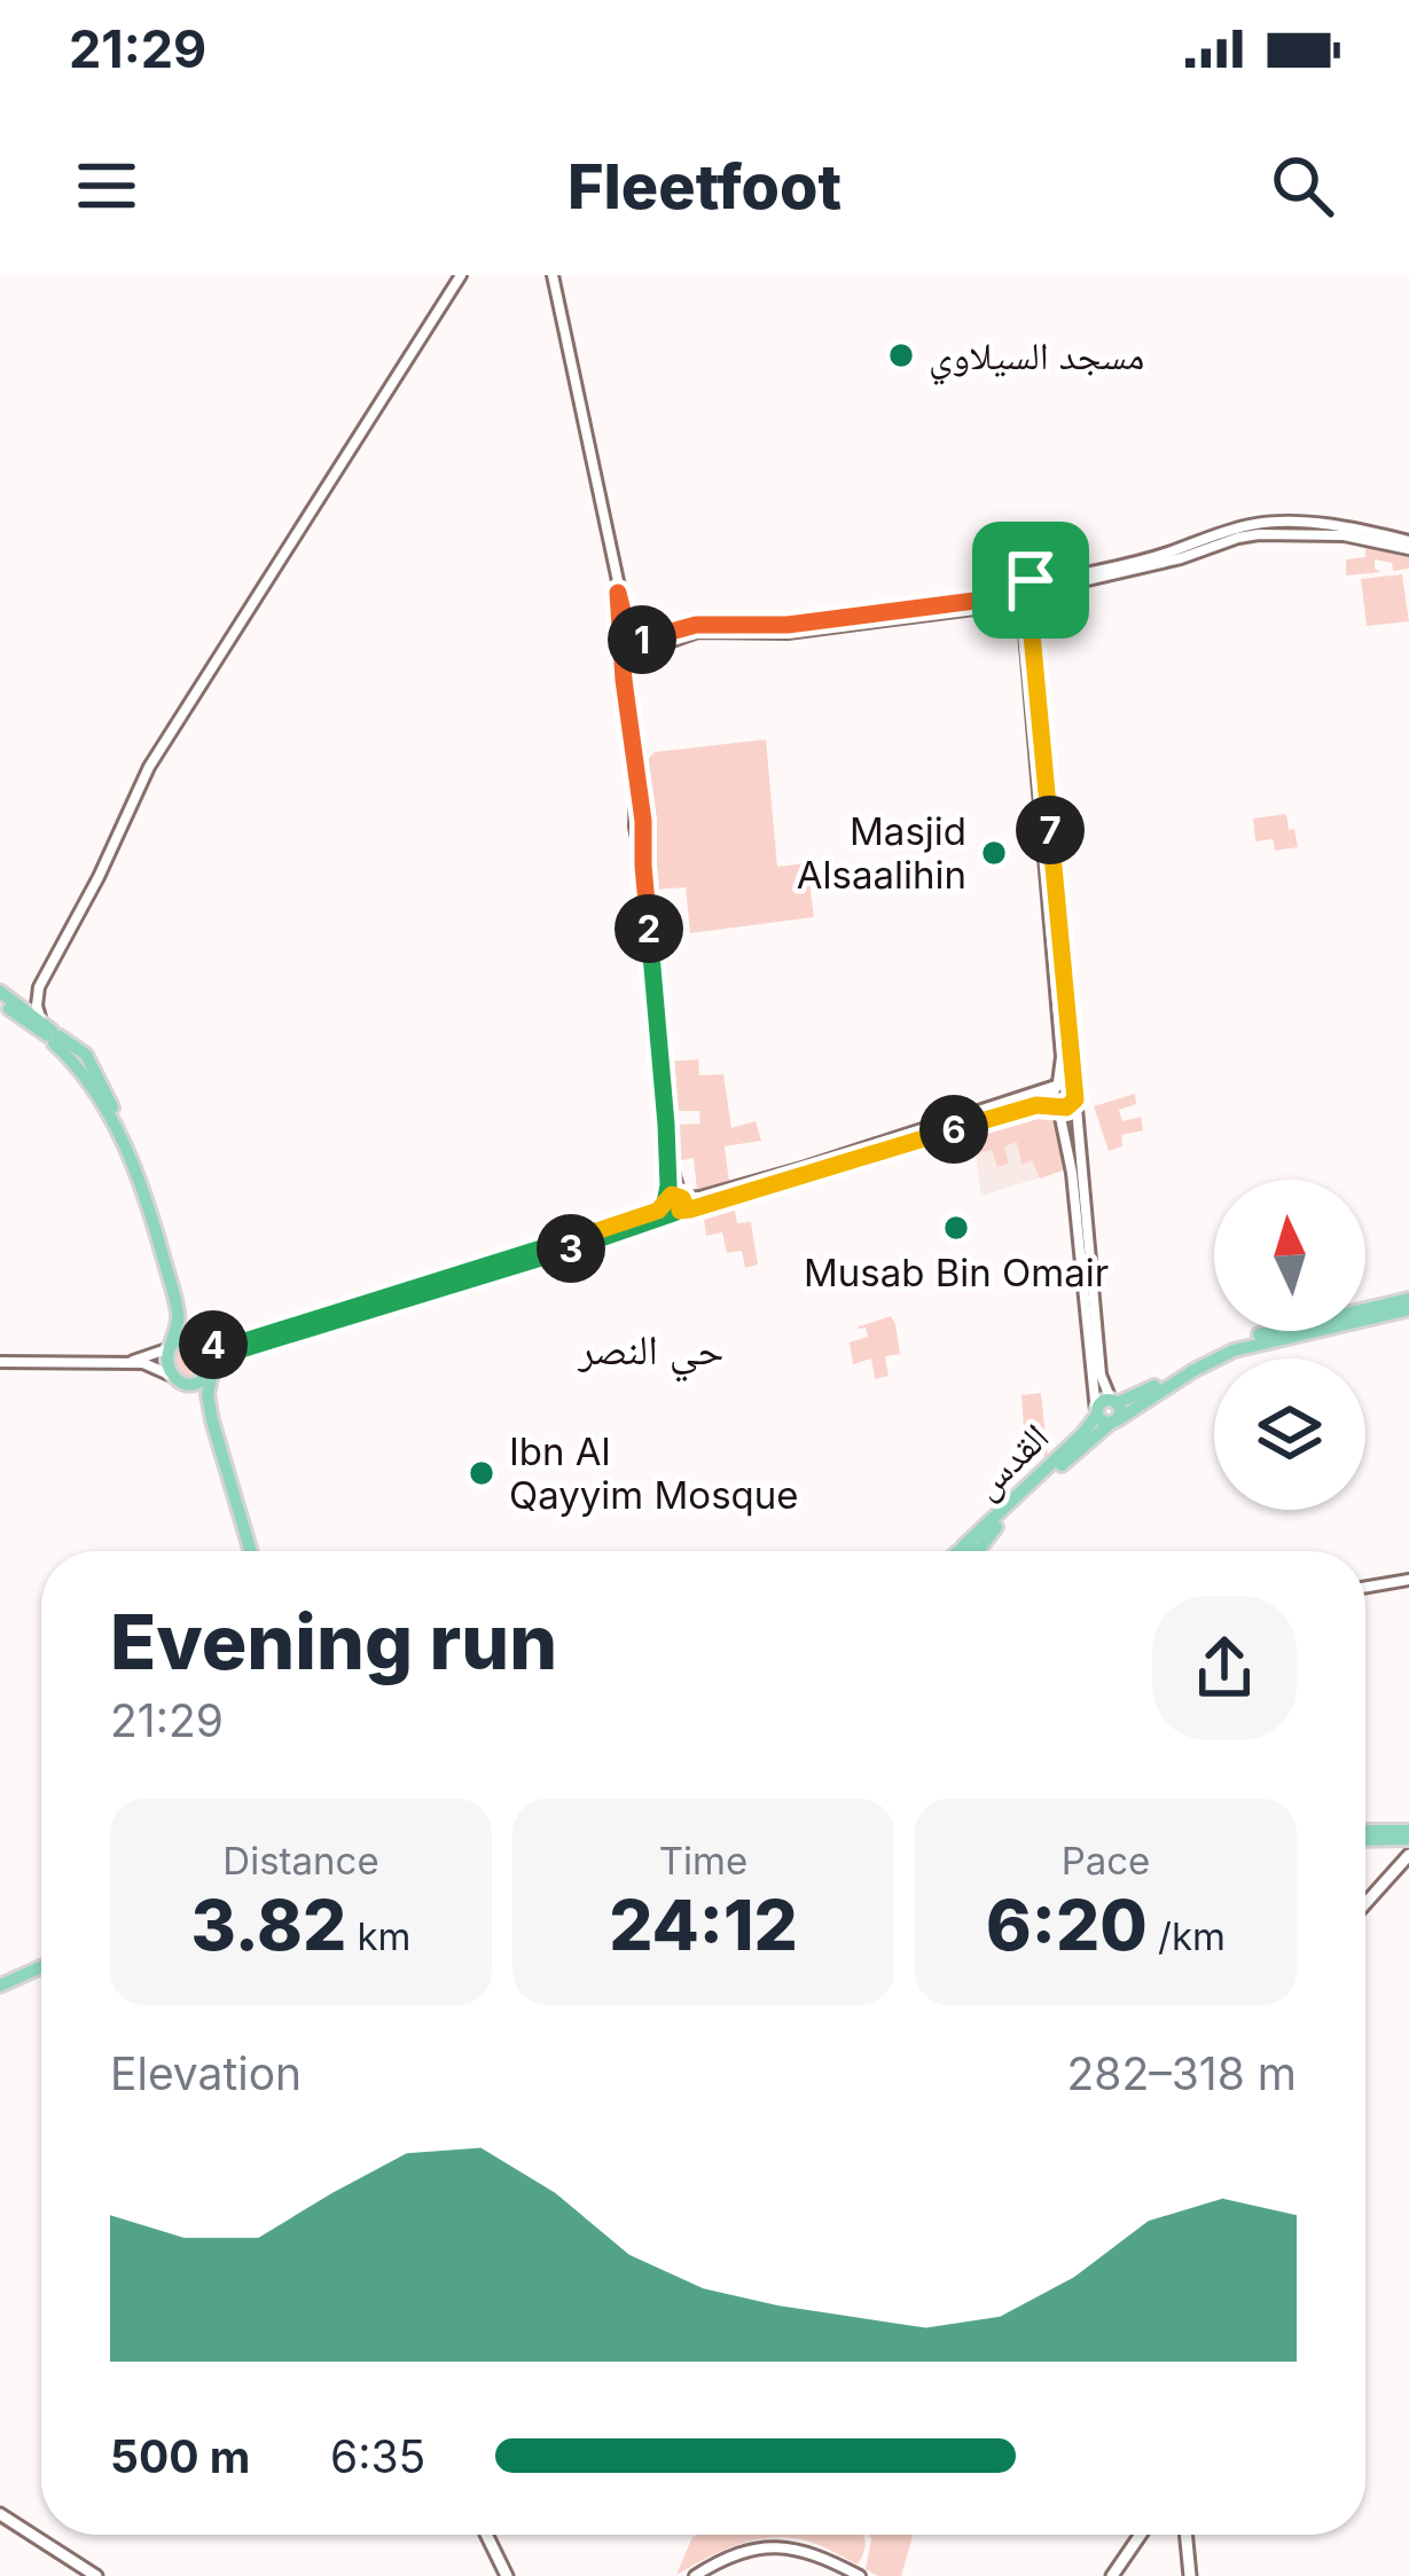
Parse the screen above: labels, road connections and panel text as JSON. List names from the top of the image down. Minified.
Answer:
{"streets":{"main road":["القدس"]},"districts":["حي النصر"],"places":["مسجد السيلاوي","Masjid Alsaalihin","Musab Bin Omair","Ibn Al Qayyim Mosque"],"north":"top","page":{"status":"21:29","header":"Fleetfoot","pins":["1","7","2","6","3","4"],"heading":["Evening run","21:29"],"stats":[["Distance","3.82 km"],["Time","24:12"],["Pace","6:20 /km"]],"chart":["Elevation","282–318 m"],"list":[{"name":"500 m","note":"6:35"}]}}
